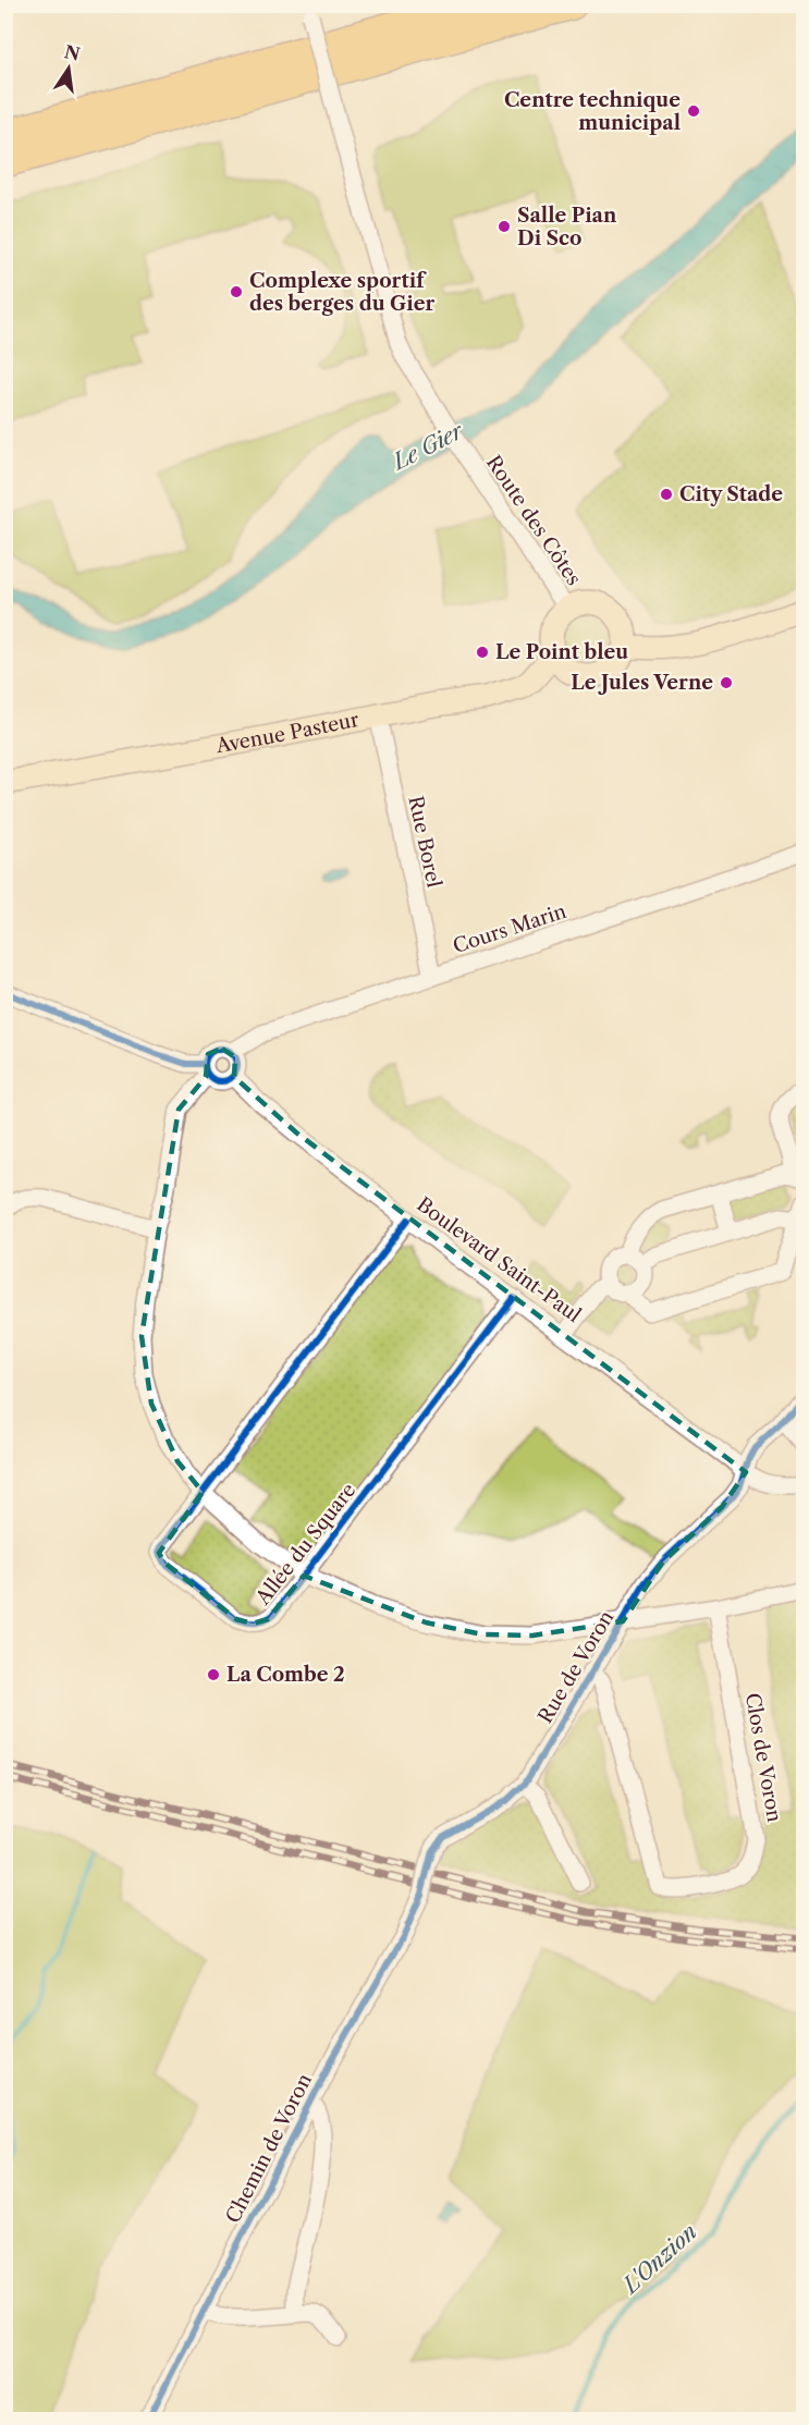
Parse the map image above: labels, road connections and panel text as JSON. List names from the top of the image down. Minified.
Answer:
{"streets":{"main road":["Avenue Pasteur"],"street":["Route des Côtes","Rue Borel","Cours Marin","Boulevard Saint-Paul","Allée du Square","Rue de Voron","Clos de Voron","Chemin de Voron"]},"crossings":[["Route des Côtes","Avenue Pasteur"],["Avenue Pasteur","Rue Borel"],["Rue Borel","Cours Marin"],["Cours Marin","Boulevard Saint-Paul"],["Boulevard Saint-Paul","Allée du Square"],["Boulevard Saint-Paul","Rue de Voron"],["Rue de Voron","Clos de Voron"],["Rue de Voron","Chemin de Voron"]],"water":["Le Gier","L'Onzion"],"places":["Centre technique municipal","Salle Pian Di Sco","Complexe sportif des berges du Gier","City Stade","Le Point bleu","Le Jules Verne","La Combe 2"],"north":"top"}
